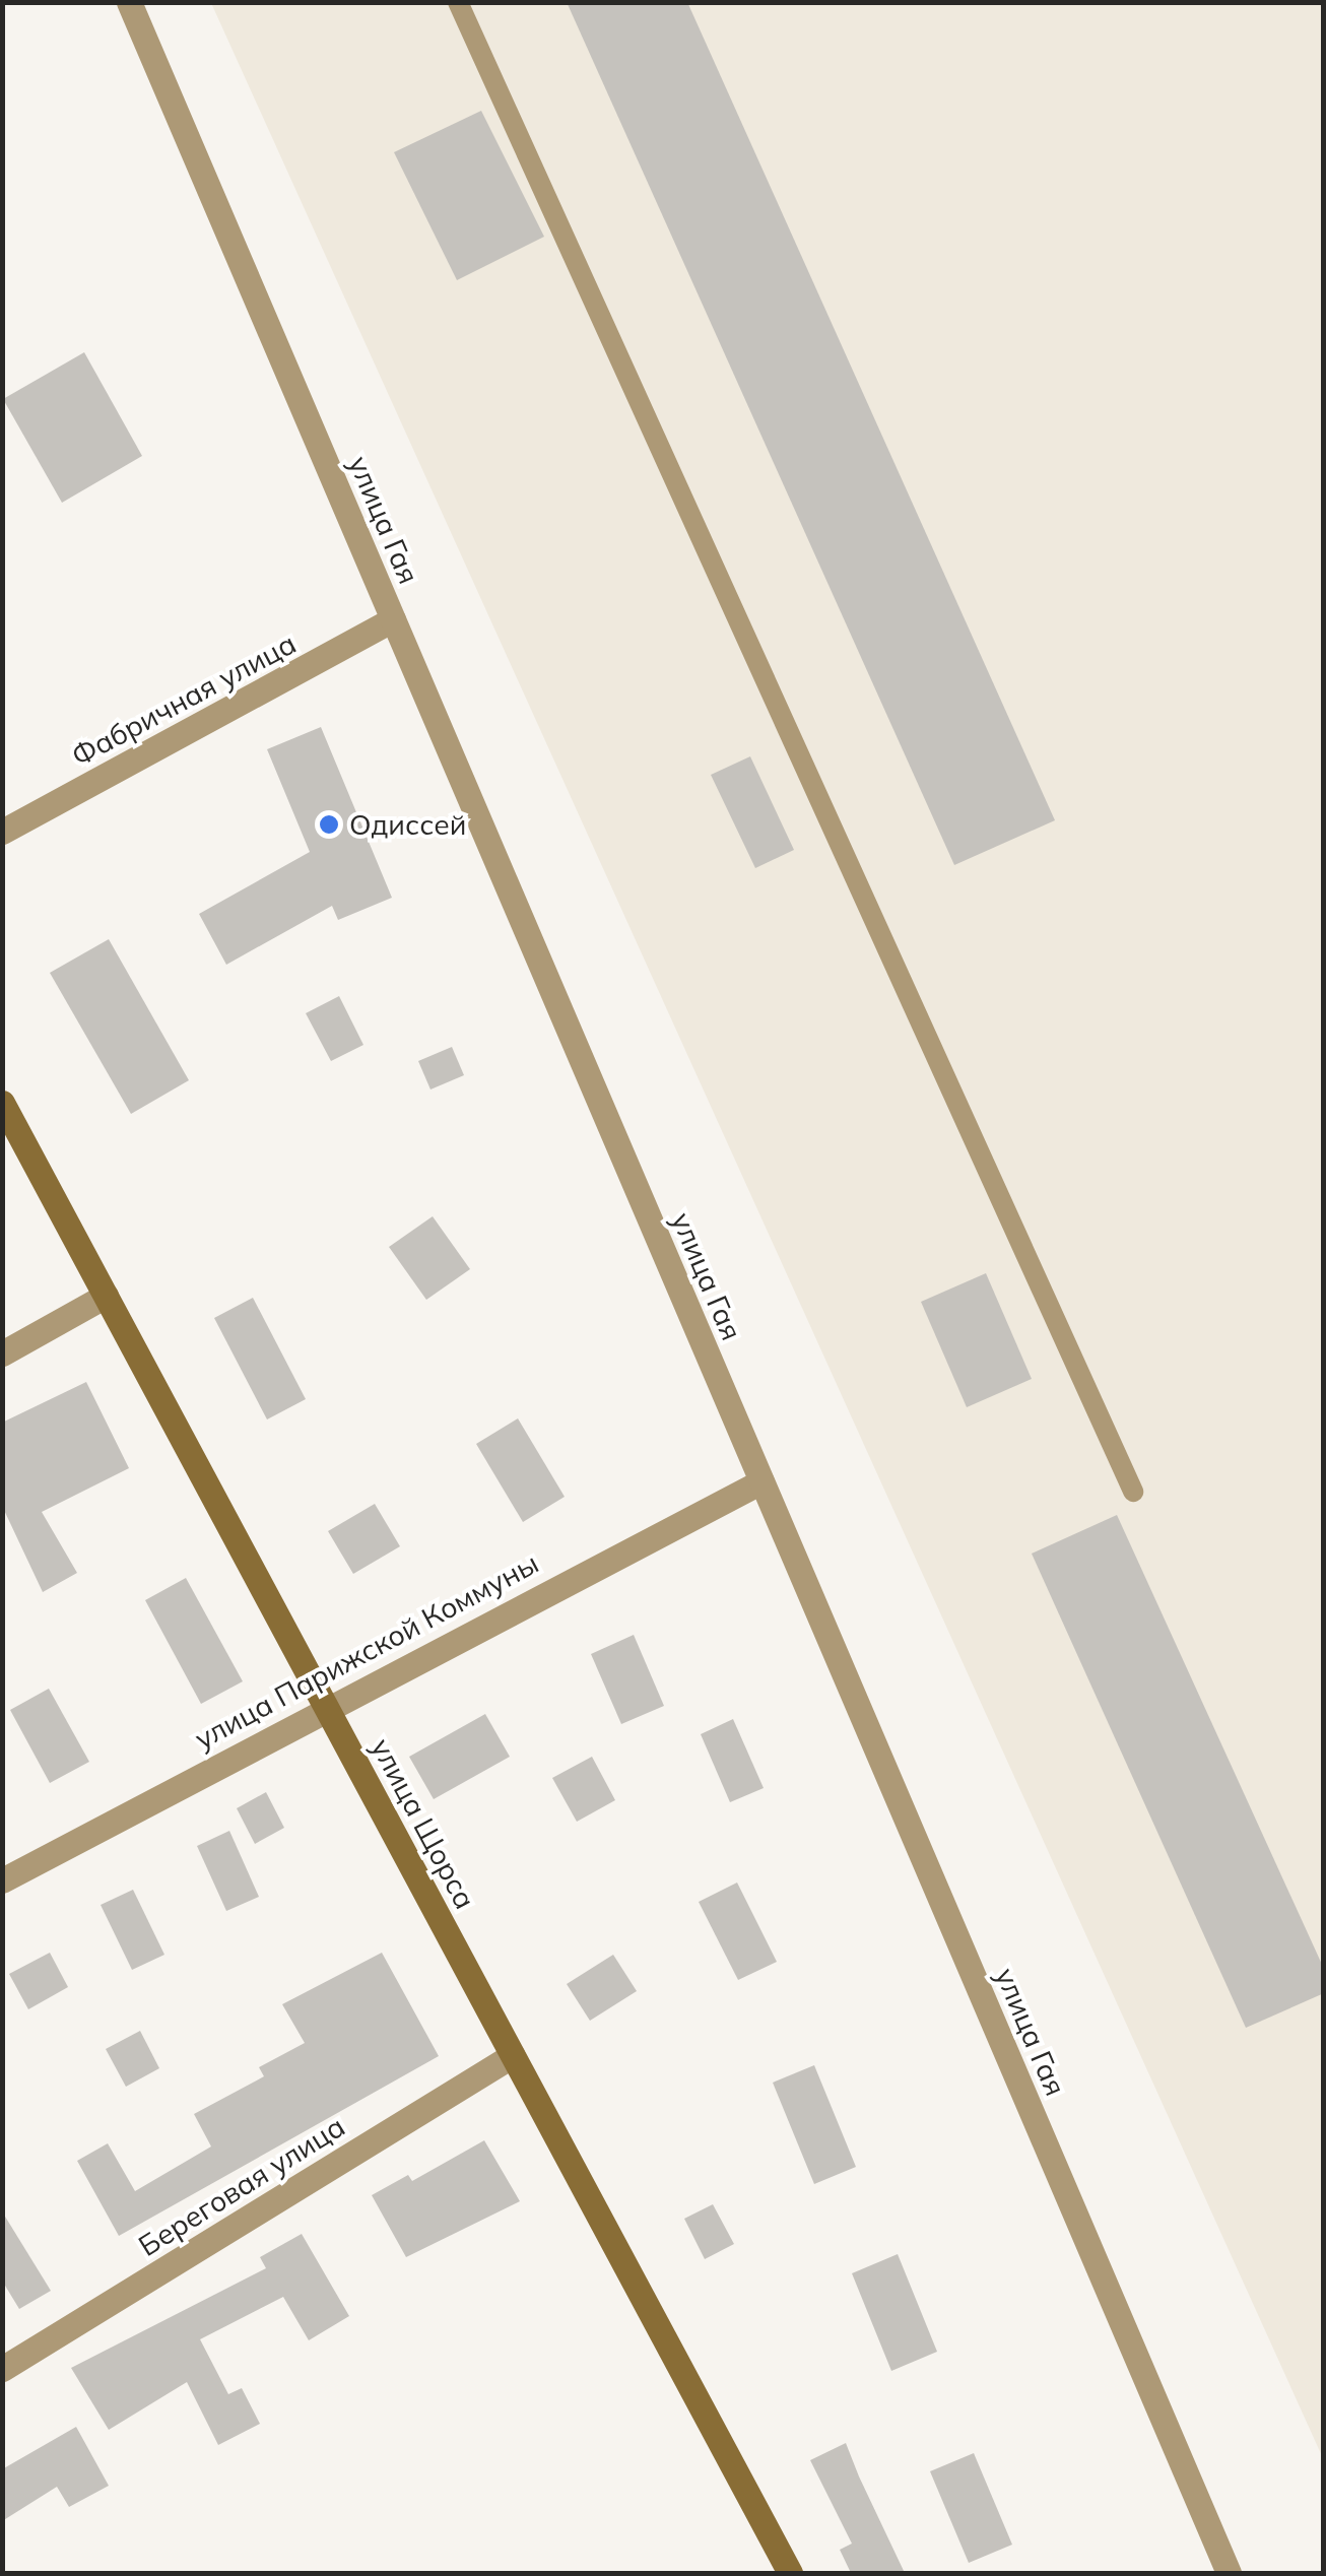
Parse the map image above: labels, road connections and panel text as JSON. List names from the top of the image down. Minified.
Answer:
{"streets":{"main road":["улица Щорса"],"street":["улица Гая","Фабричная улица","улица Парижской Коммуны","Береговая улица"]},"crossings":[["улица Гая","Фабричная улица"],["улица Гая","улица Парижской Коммуны"],["улица Парижской Коммуны","улица Щорса"],["улица Щорса","Береговая улица"]],"places":["Одиссей"]}
